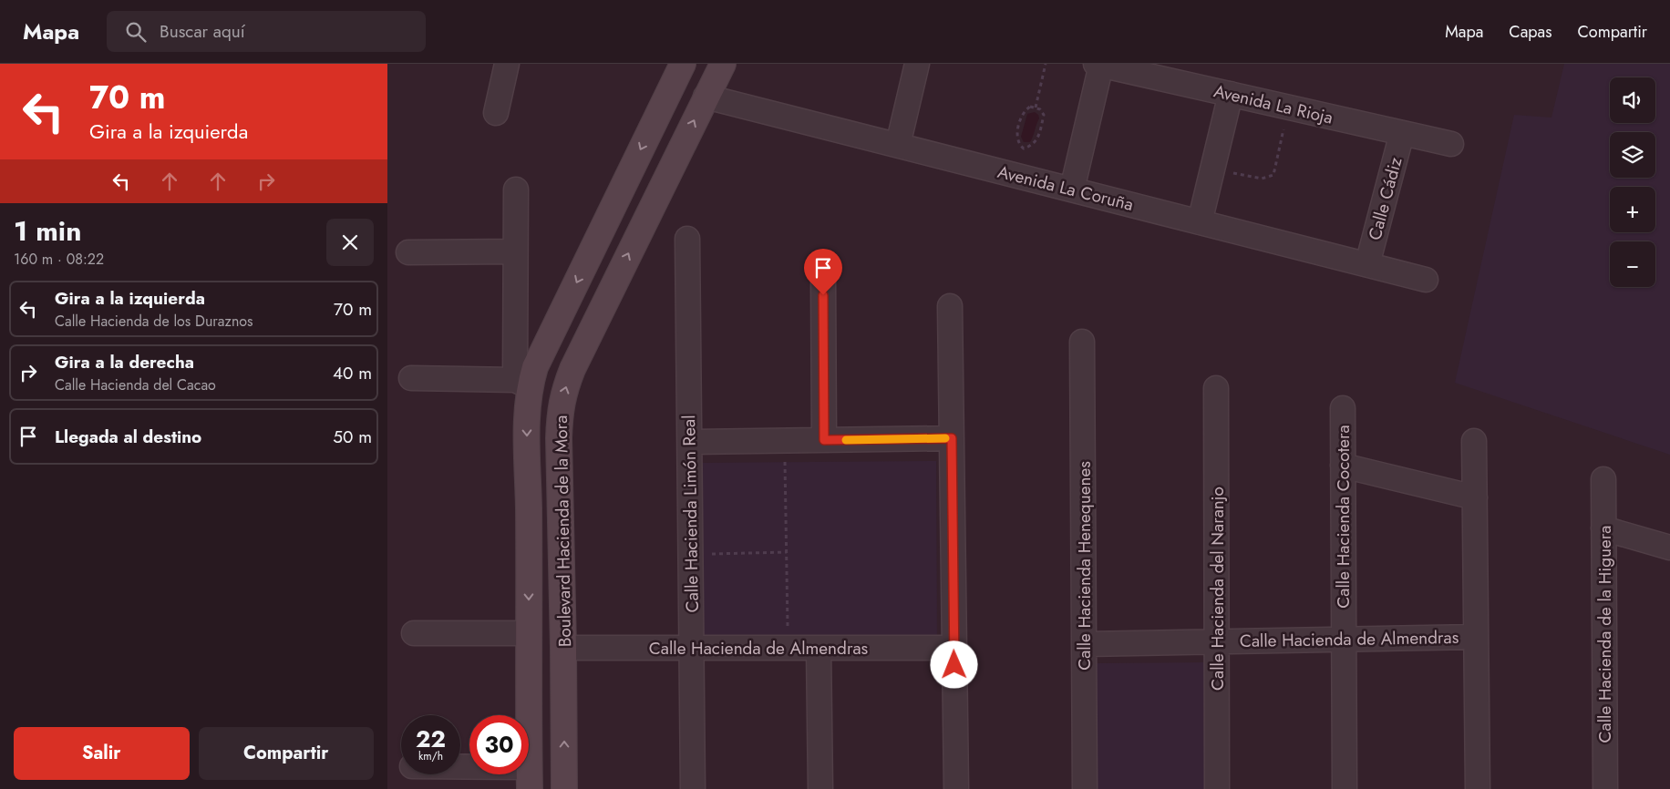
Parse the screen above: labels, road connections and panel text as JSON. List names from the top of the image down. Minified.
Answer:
{"streets":{"street":["Avenida La Rioja","Avenida La Coruña","Calle Cádiz","Calle Hacienda Limón Real","Calle Hacienda Cocotera","Boulevard Hacienda de la Mora","Calle Hacienda Henequenes","Calle Hacienda del Naranjo","Calle Hacienda de la Higuera","Calle Hacienda de Almendras"]},"crossings":[["Avenida La Rioja","Calle Cádiz"],["Avenida La Coruña","Calle Cádiz"],["Avenida La Coruña","Boulevard Hacienda de la Mora"],["Calle Hacienda Limón Real","Calle Hacienda de Almendras"],["Calle Hacienda Cocotera","Calle Hacienda de Almendras"],["Boulevard Hacienda de la Mora","Calle Hacienda de Almendras"],["Calle Hacienda Henequenes","Calle Hacienda de Almendras"],["Calle Hacienda del Naranjo","Calle Hacienda de Almendras"]],"page":{"header":"Mapa","search":"Buscar aquí","nav":["Mapa","Capas","Compartir"],"turn":["70 m","Gira a la izquierda"],"map_buttons":["+","−"],"heading":["1 min","160 m · 08:22"],"list":[{"name":"Gira a la izquierda","note":"Calle Hacienda de los Duraznos","value":"70 m"},{"name":"Gira a la derecha","note":"Calle Hacienda del Cacao","value":"40 m"},{"name":"Llegada al destino","value":"50 m"}],"speed":"22 km/h","limit":"30","buttons":["Salir","Compartir"]}}
